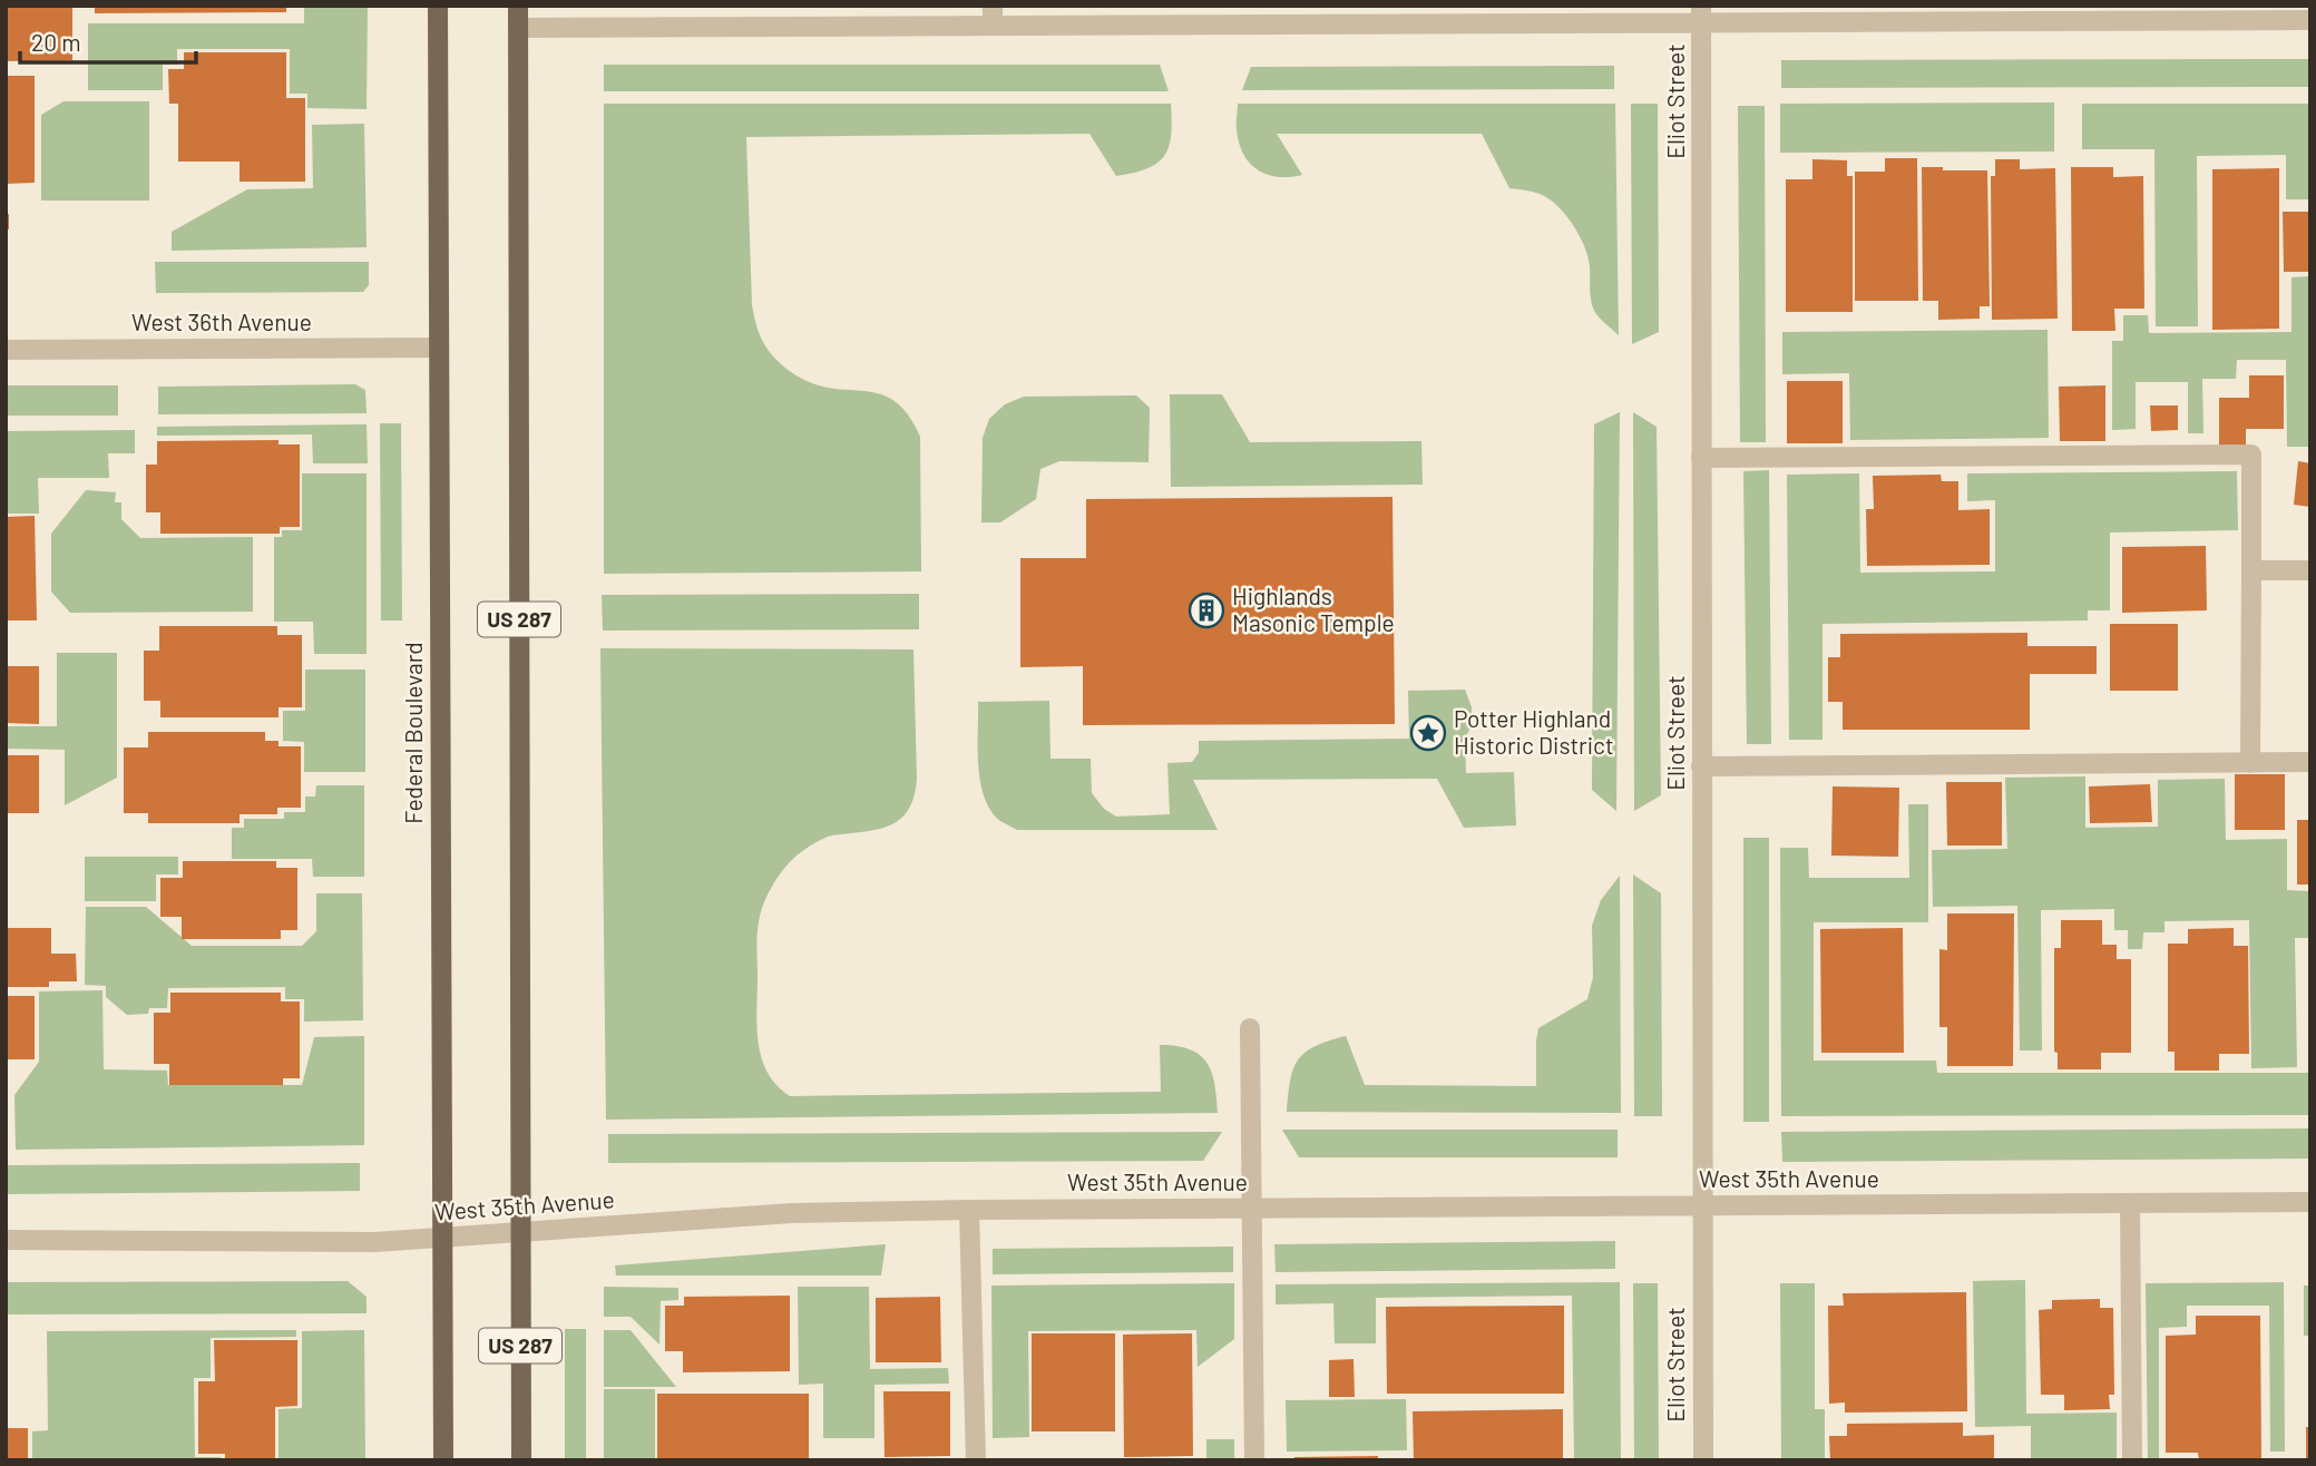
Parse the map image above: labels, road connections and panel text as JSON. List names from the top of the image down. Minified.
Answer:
{"streets":{"main road":["US 287","Federal Boulevard"],"street":["Eliot Street","West 36th Avenue","West 35th Avenue"]},"crossings":[["Eliot Street","West 35th Avenue"],["West 36th Avenue","Federal Boulevard"],["US 287","West 35th Avenue"],["Federal Boulevard","West 35th Avenue"]],"places":{"building":["Highlands Masonic Temple"],"place":["Potter Highland Historic District"]},"scale_bar":"20 m"}
